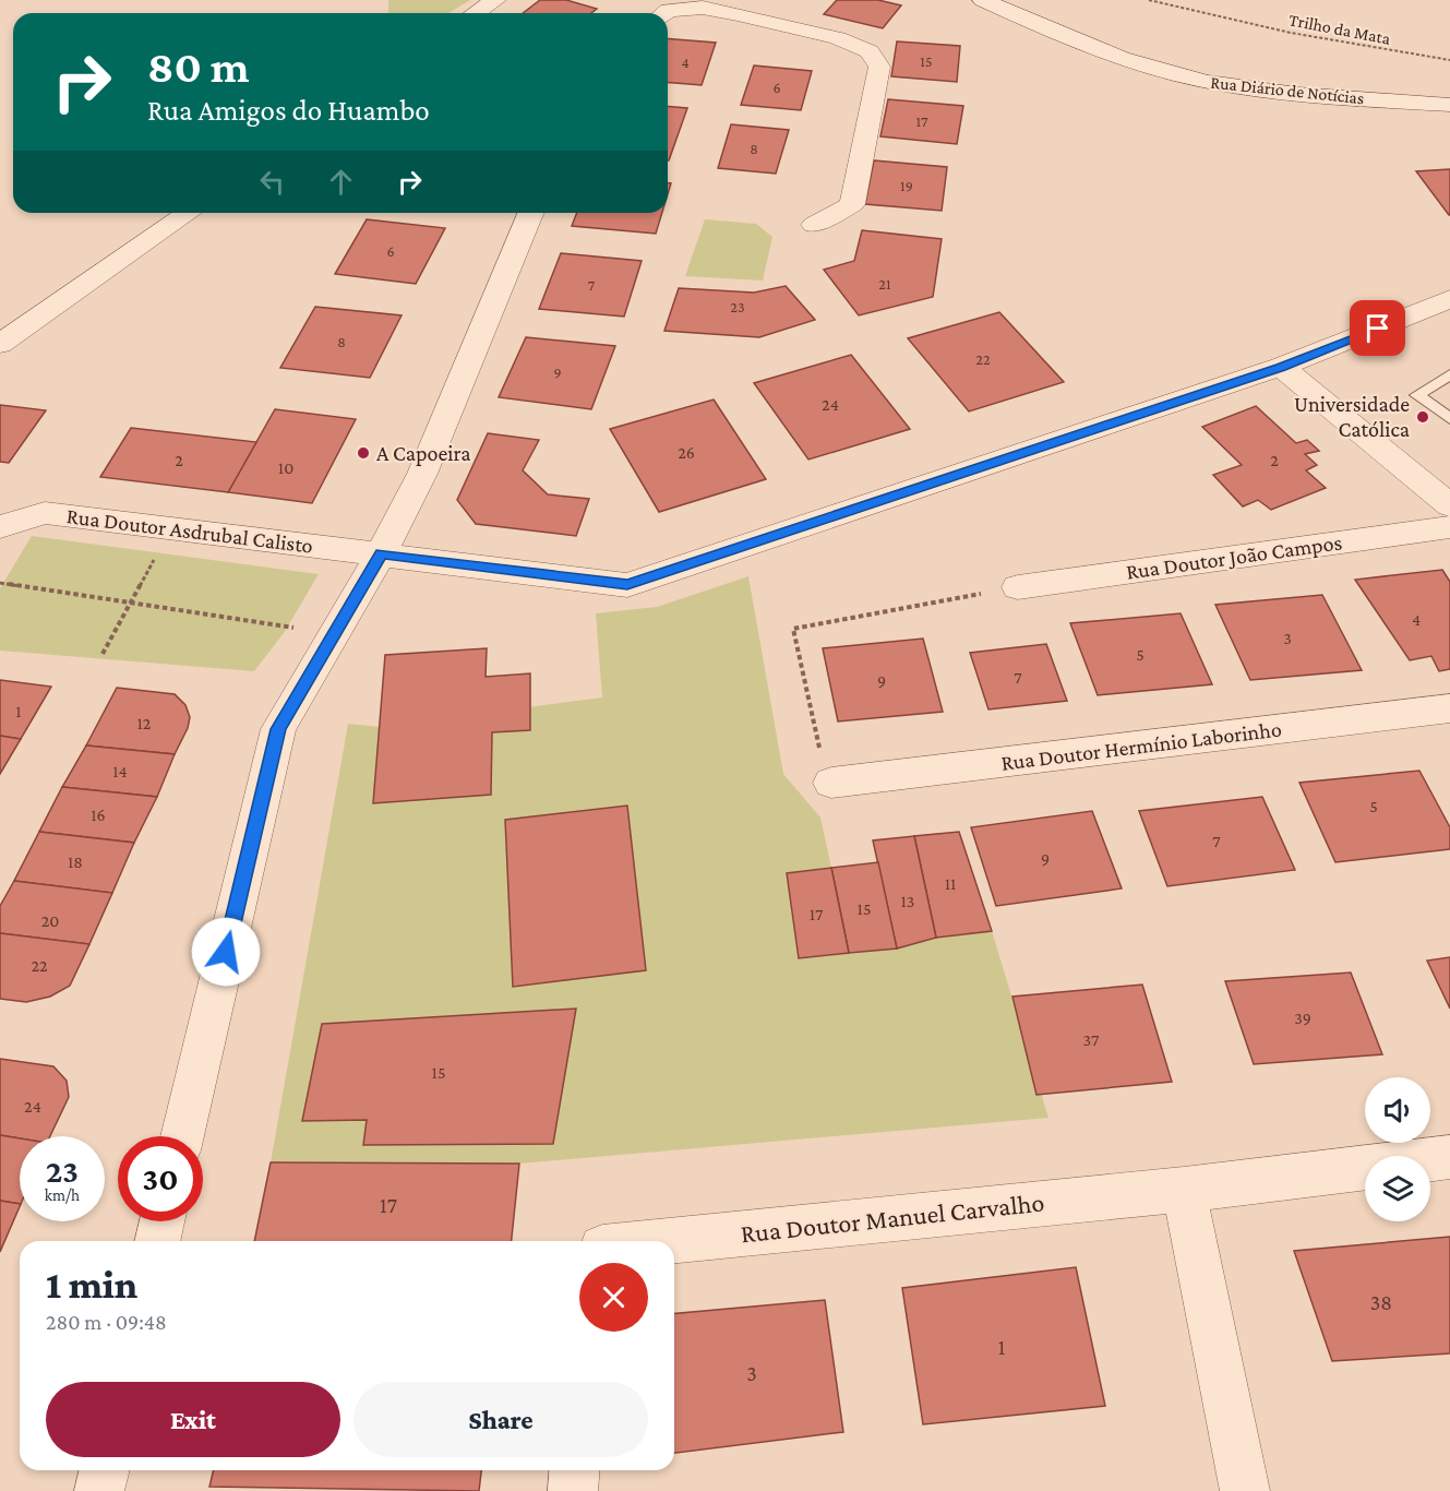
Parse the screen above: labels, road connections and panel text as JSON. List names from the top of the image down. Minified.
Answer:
{"streets":{"street":["Rua Diário de Notícias","Rua Doutor Asdrubal Calisto","Rua Doutor João Campos","Rua Doutor Hermínio Laborinho","Rua Doutor Manuel Carvalho"],"path":["Trilho da Mata"]},"places":["Universidade Católica","A Capoeira"],"house_numbers":["15","4","6","17","8","19","6","21","7","23","8","22","9","24","26","2","2","10","4","3","5","7","9","1","12","14","5","16","7","9","18","11","13","15","17","20","22","39","37","15","24","17","38","1","3"],"page":{"turn":["80 m","Rua Amigos do Huambo"],"speed":"23 km/h","limit":"30","heading":["1 min","280 m · 09:48"],"buttons":["Exit","Share"]}}
